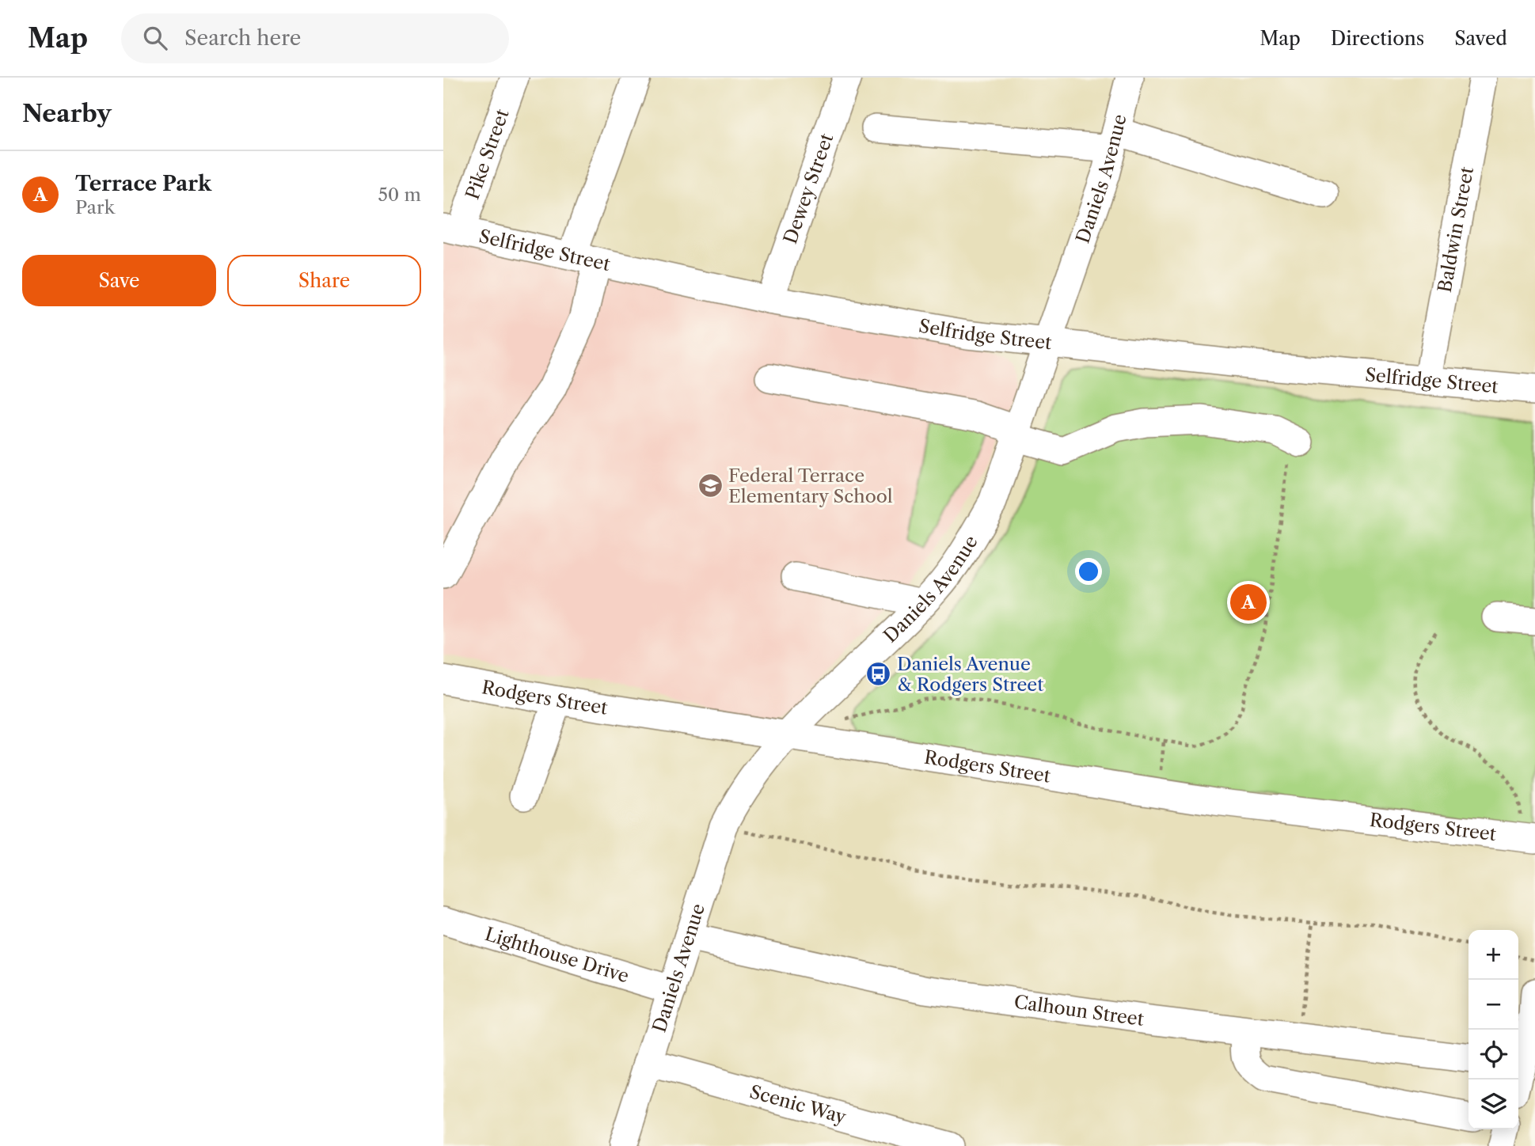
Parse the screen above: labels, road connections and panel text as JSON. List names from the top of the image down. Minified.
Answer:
{"streets":{"street":["Pike Street","Daniels Avenue","Dewey Street","Baldwin Street","Selfridge Street","Rodgers Street","Lighthouse Drive","Calhoun Street","Scenic Way"]},"crossings":[["Pike Street","Selfridge Street"],["Daniels Avenue","Selfridge Street"],["Daniels Avenue","Rodgers Street"],["Daniels Avenue","Lighthouse Drive"],["Daniels Avenue","Calhoun Street"],["Daniels Avenue","Scenic Way"],["Dewey Street","Selfridge Street"],["Baldwin Street","Selfridge Street"]],"places":{"school or university":["Federal Terrace Elementary School"],"bus stop":["Daniels Avenue & Rodgers Street"]},"page":{"header":"Map","search":"Search here","nav":["Map","Directions","Saved"],"heading":"Nearby","list":[{"mark":"A","name":"Terrace Park","note":"Park","value":"50 m"}],"buttons":["Save","Share"],"pins":"A","map_buttons":["+","−"]}}
